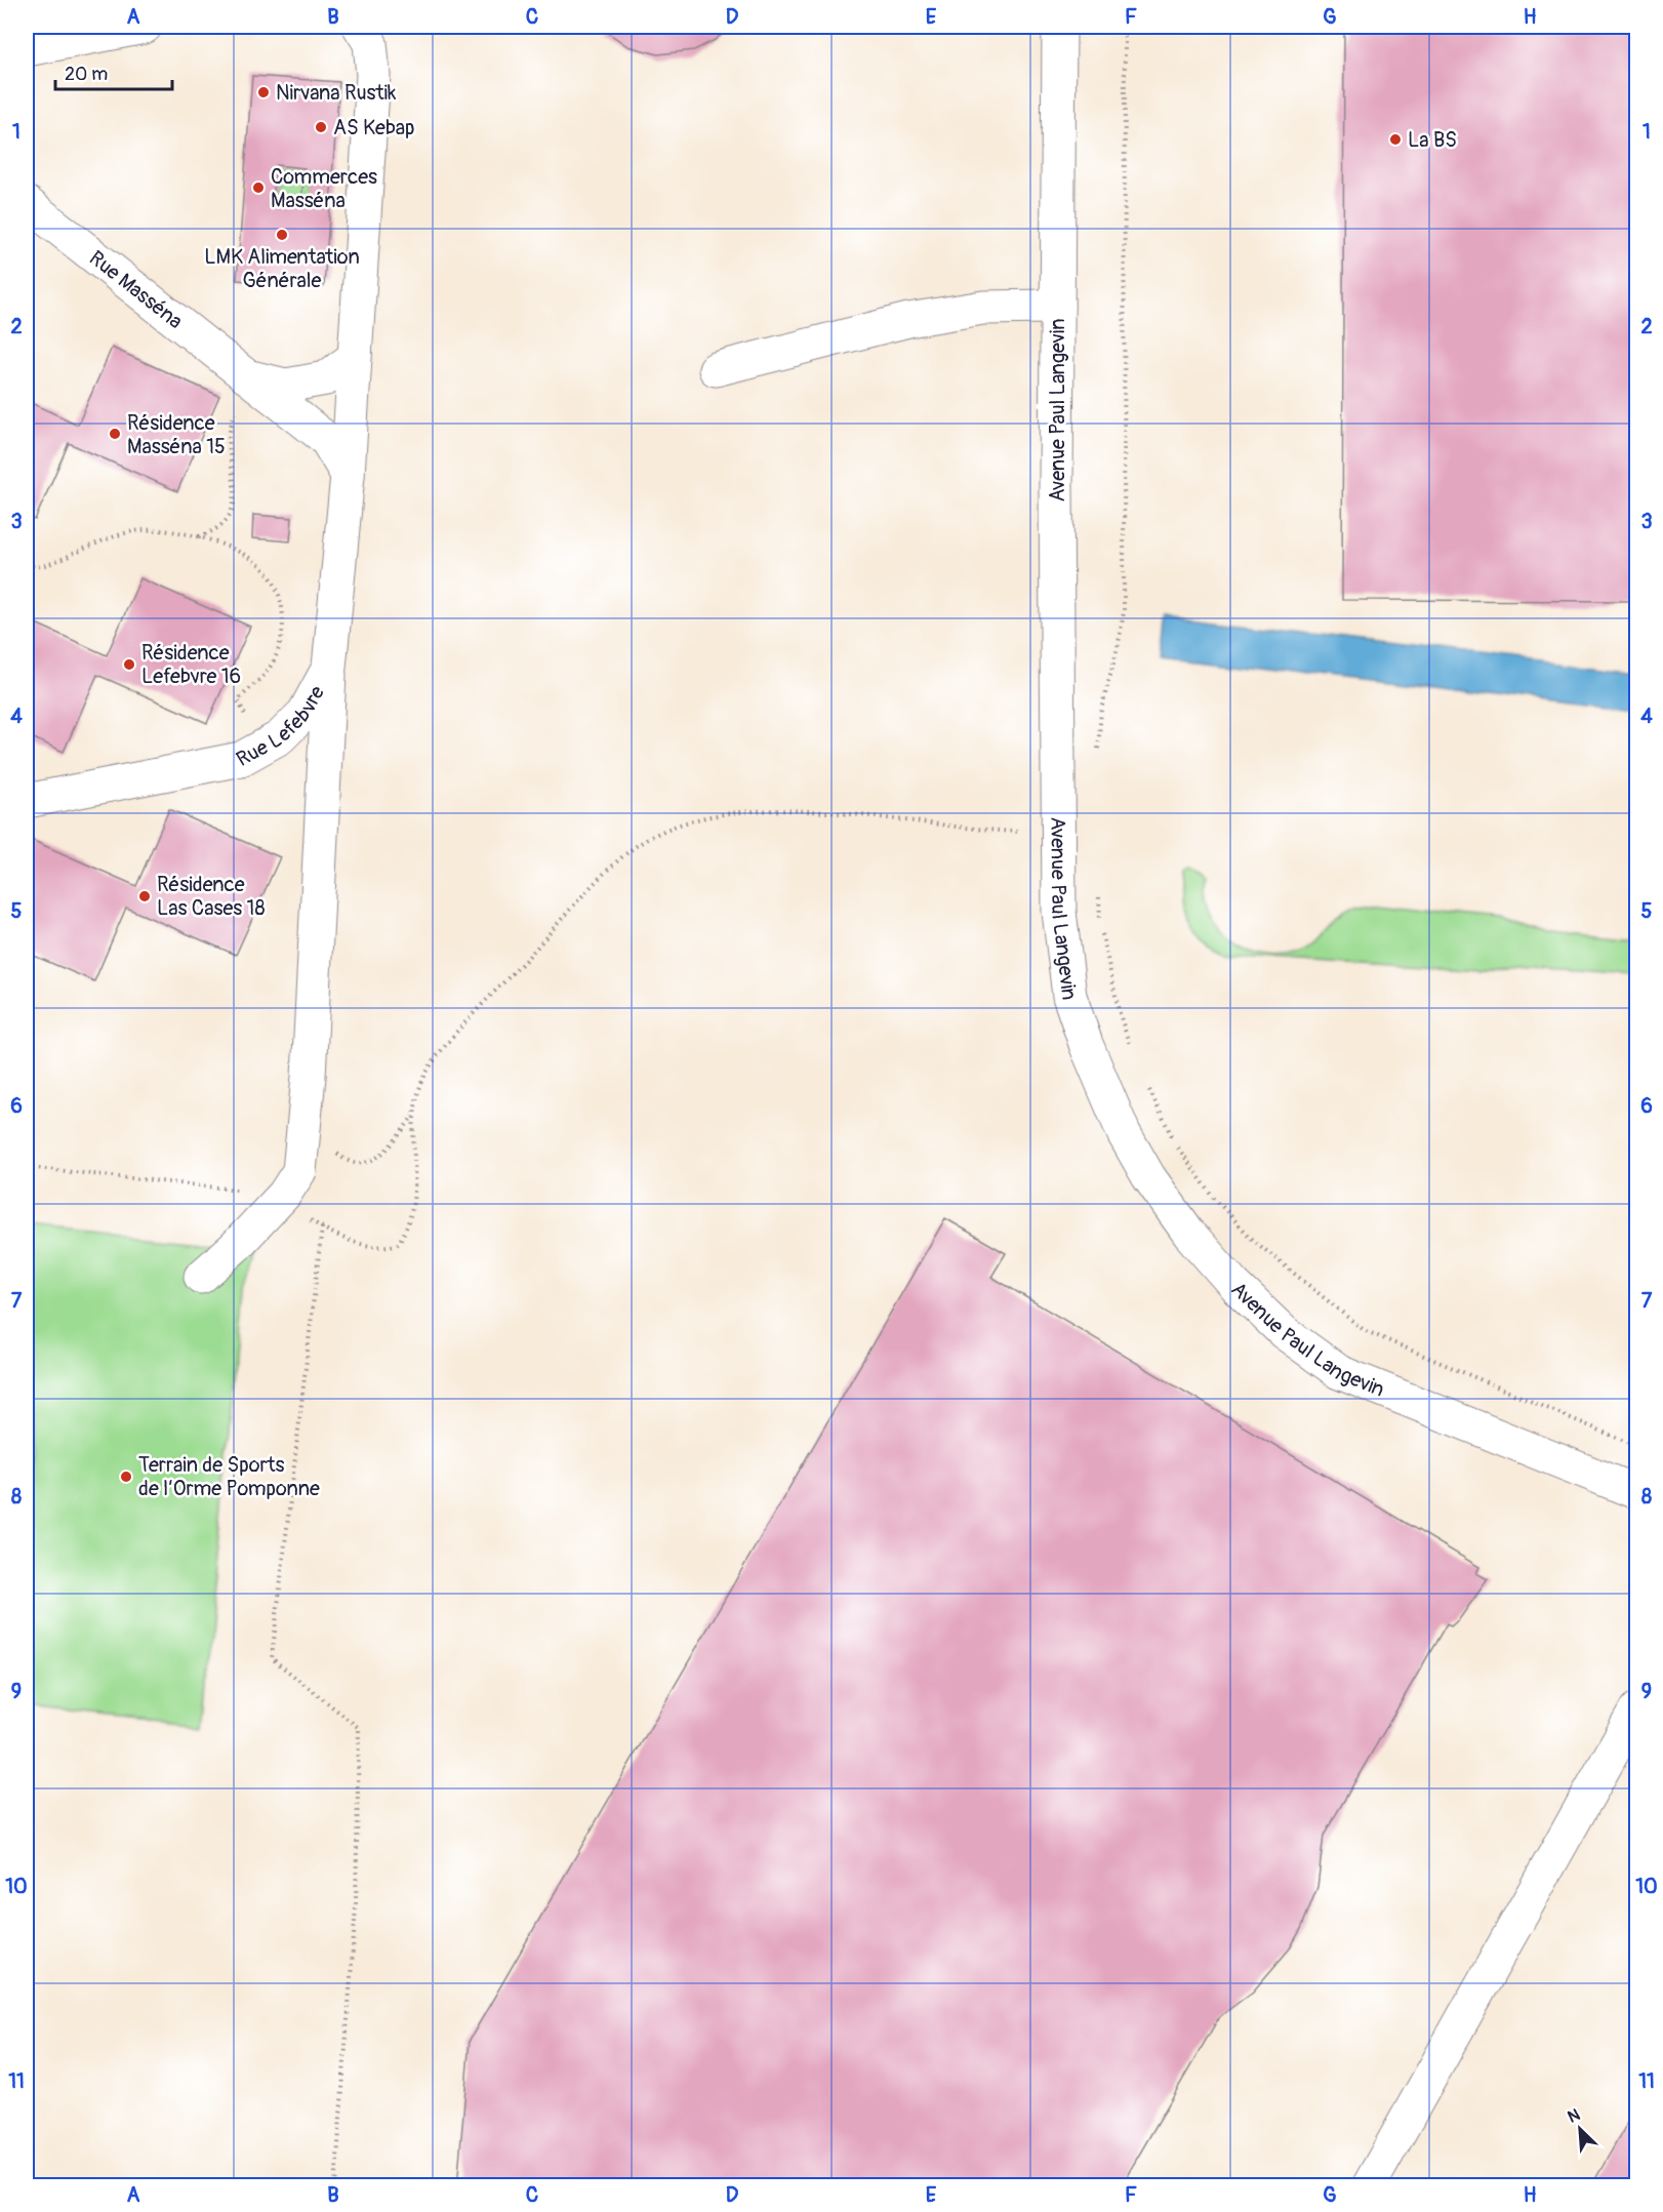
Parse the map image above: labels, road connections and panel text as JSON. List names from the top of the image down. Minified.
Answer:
{"streets":{"street":["Rue Masséna","Avenue Paul Langevin","Rue Lefebvre"]},"crossings":[["Rue Masséna","Rue Lefebvre"]],"places":["Nirvana Rustik","AS Kebap","La BS","Commerces Masséna","LMK Alimentation Générale","Résidence Masséna 15","Résidence Lefebvre 16","Résidence Las Cases 18","Terrain de Sports de l’Orme Pomponne"],"scale_bar":"20 m","north":"top left","grid":{"columns":["A","B","C","D","E","F","G","H"],"rows":["1","2","3","4","5","6","7","8","9","10","11"]}}
